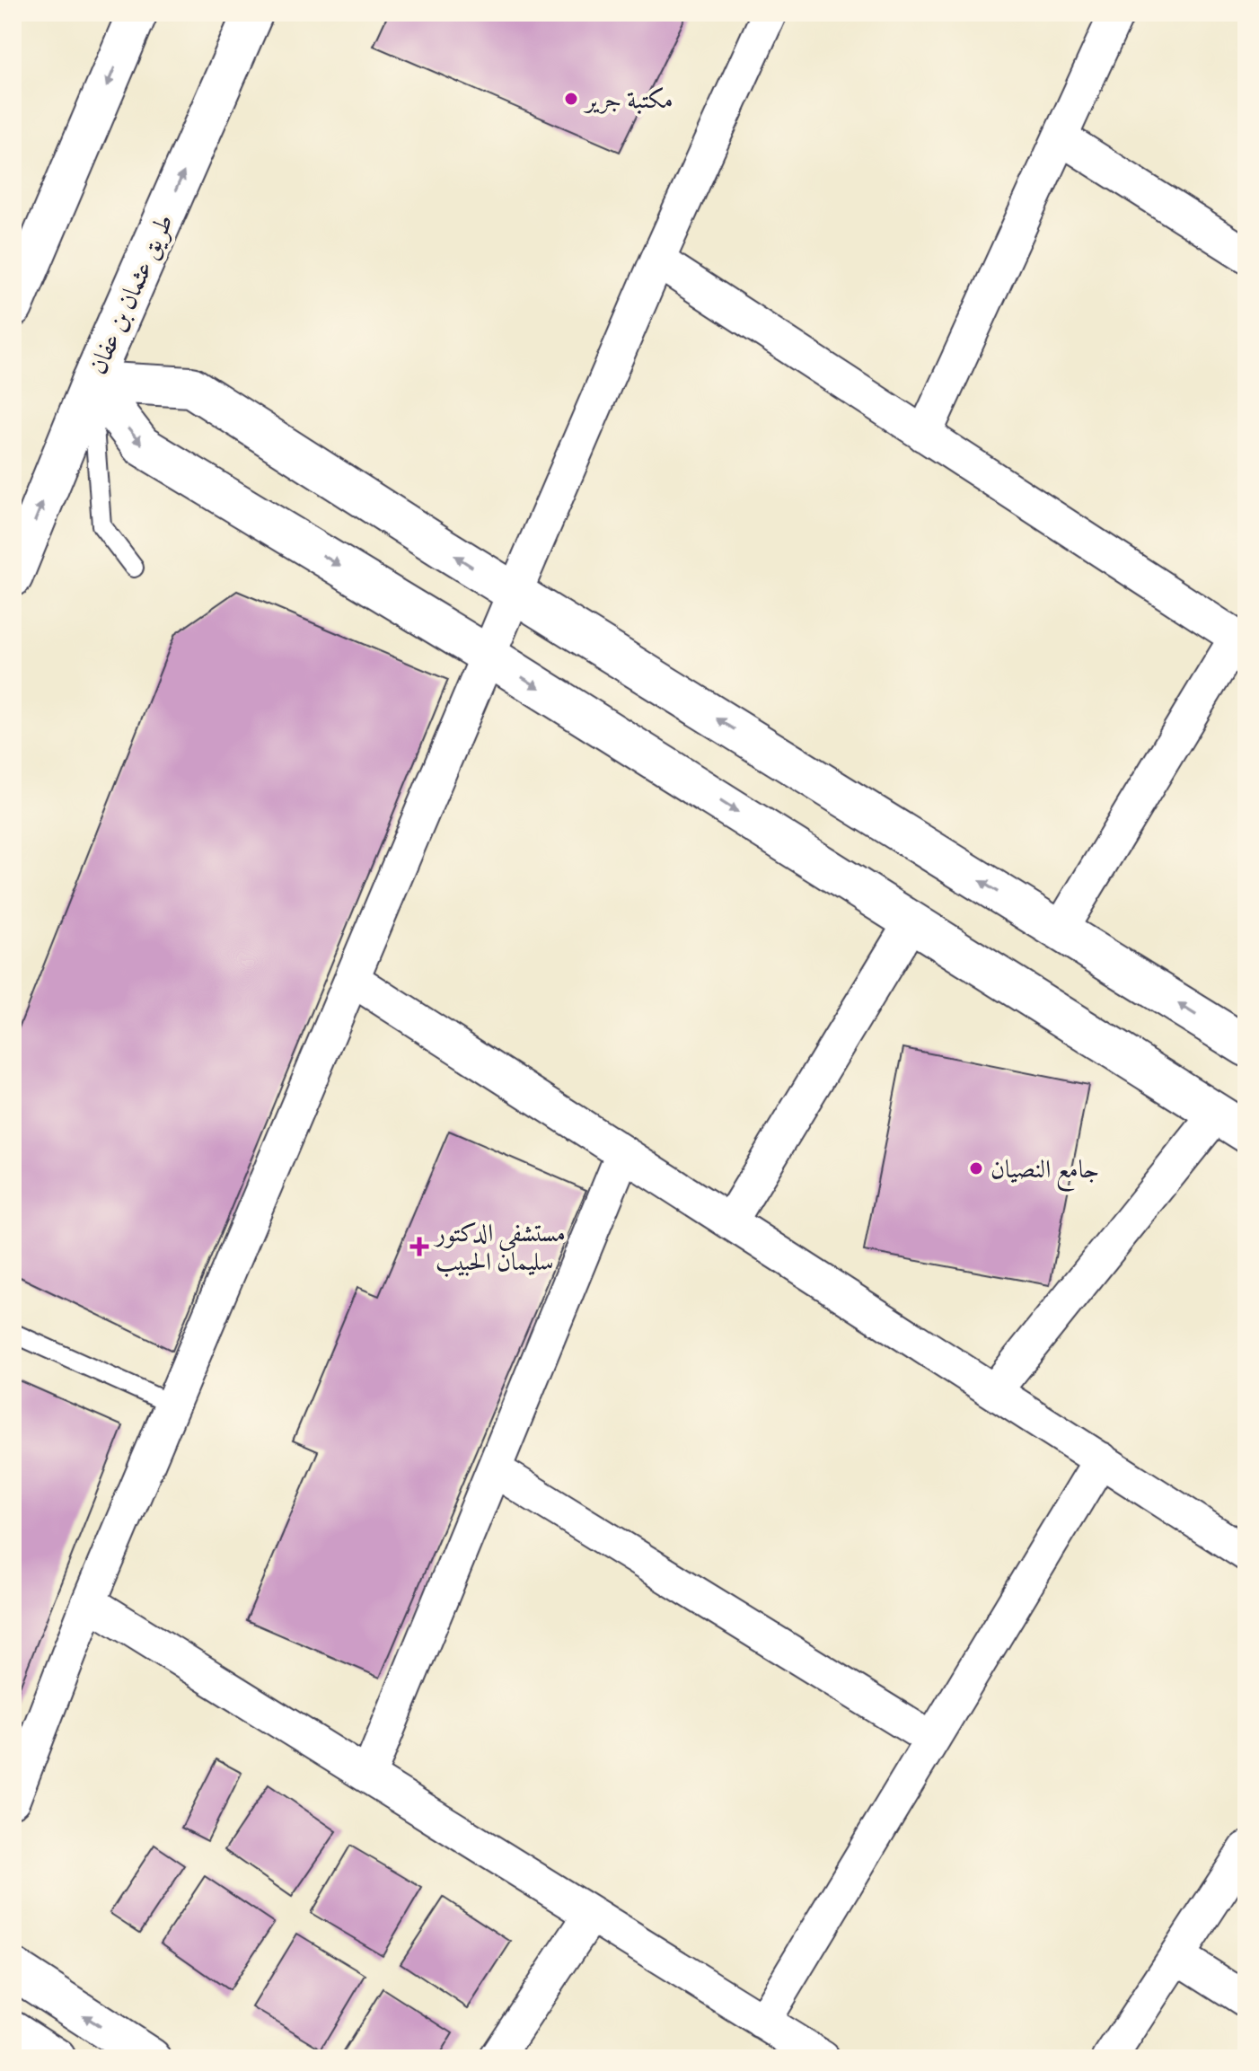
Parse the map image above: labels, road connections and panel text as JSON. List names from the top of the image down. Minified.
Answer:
{"streets":{"street":["طريق عثمان بن عفان"]},"places":{"other":["مكتبة جرير","جامع النصيان"],"health":["مستشفى الدكتور سليمان الحبيب"]}}
